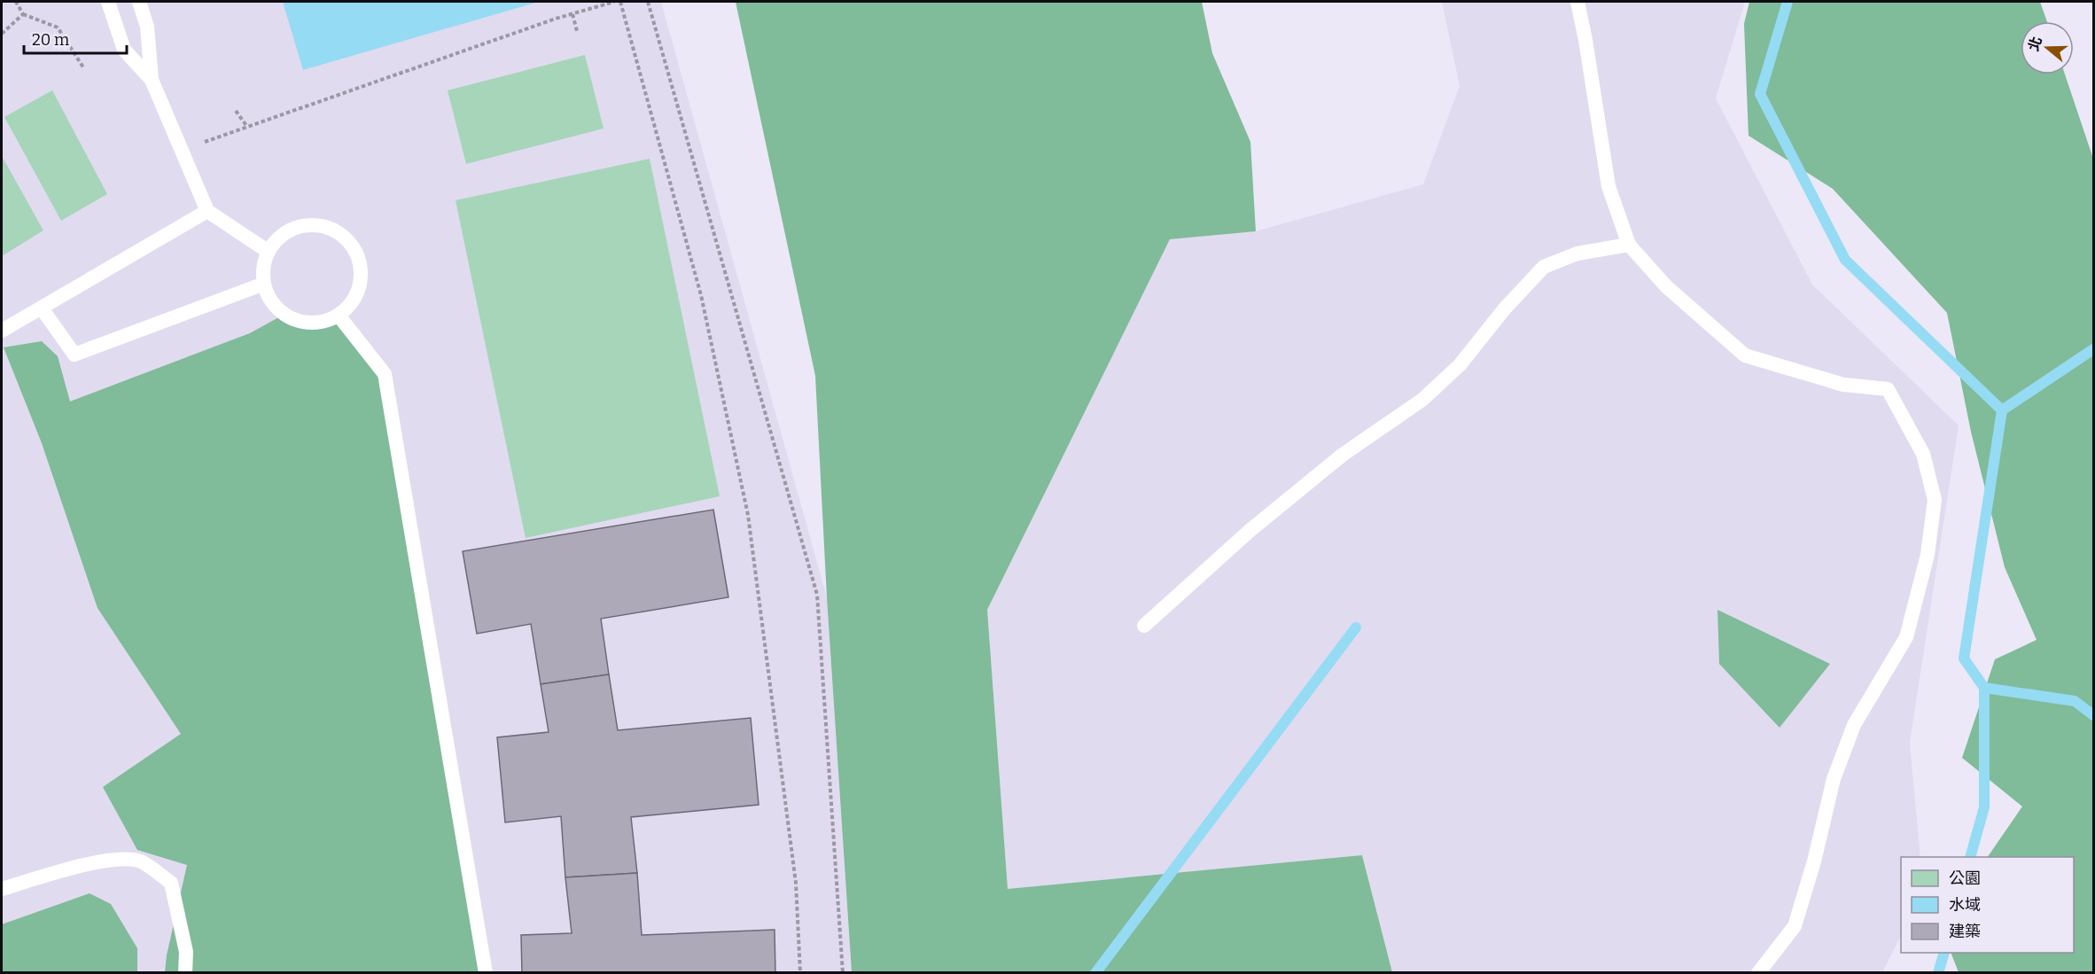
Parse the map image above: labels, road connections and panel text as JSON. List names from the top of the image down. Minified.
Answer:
{"legend":["公園","水域","建築"],"scale_bar":"20 m","north":"left"}
